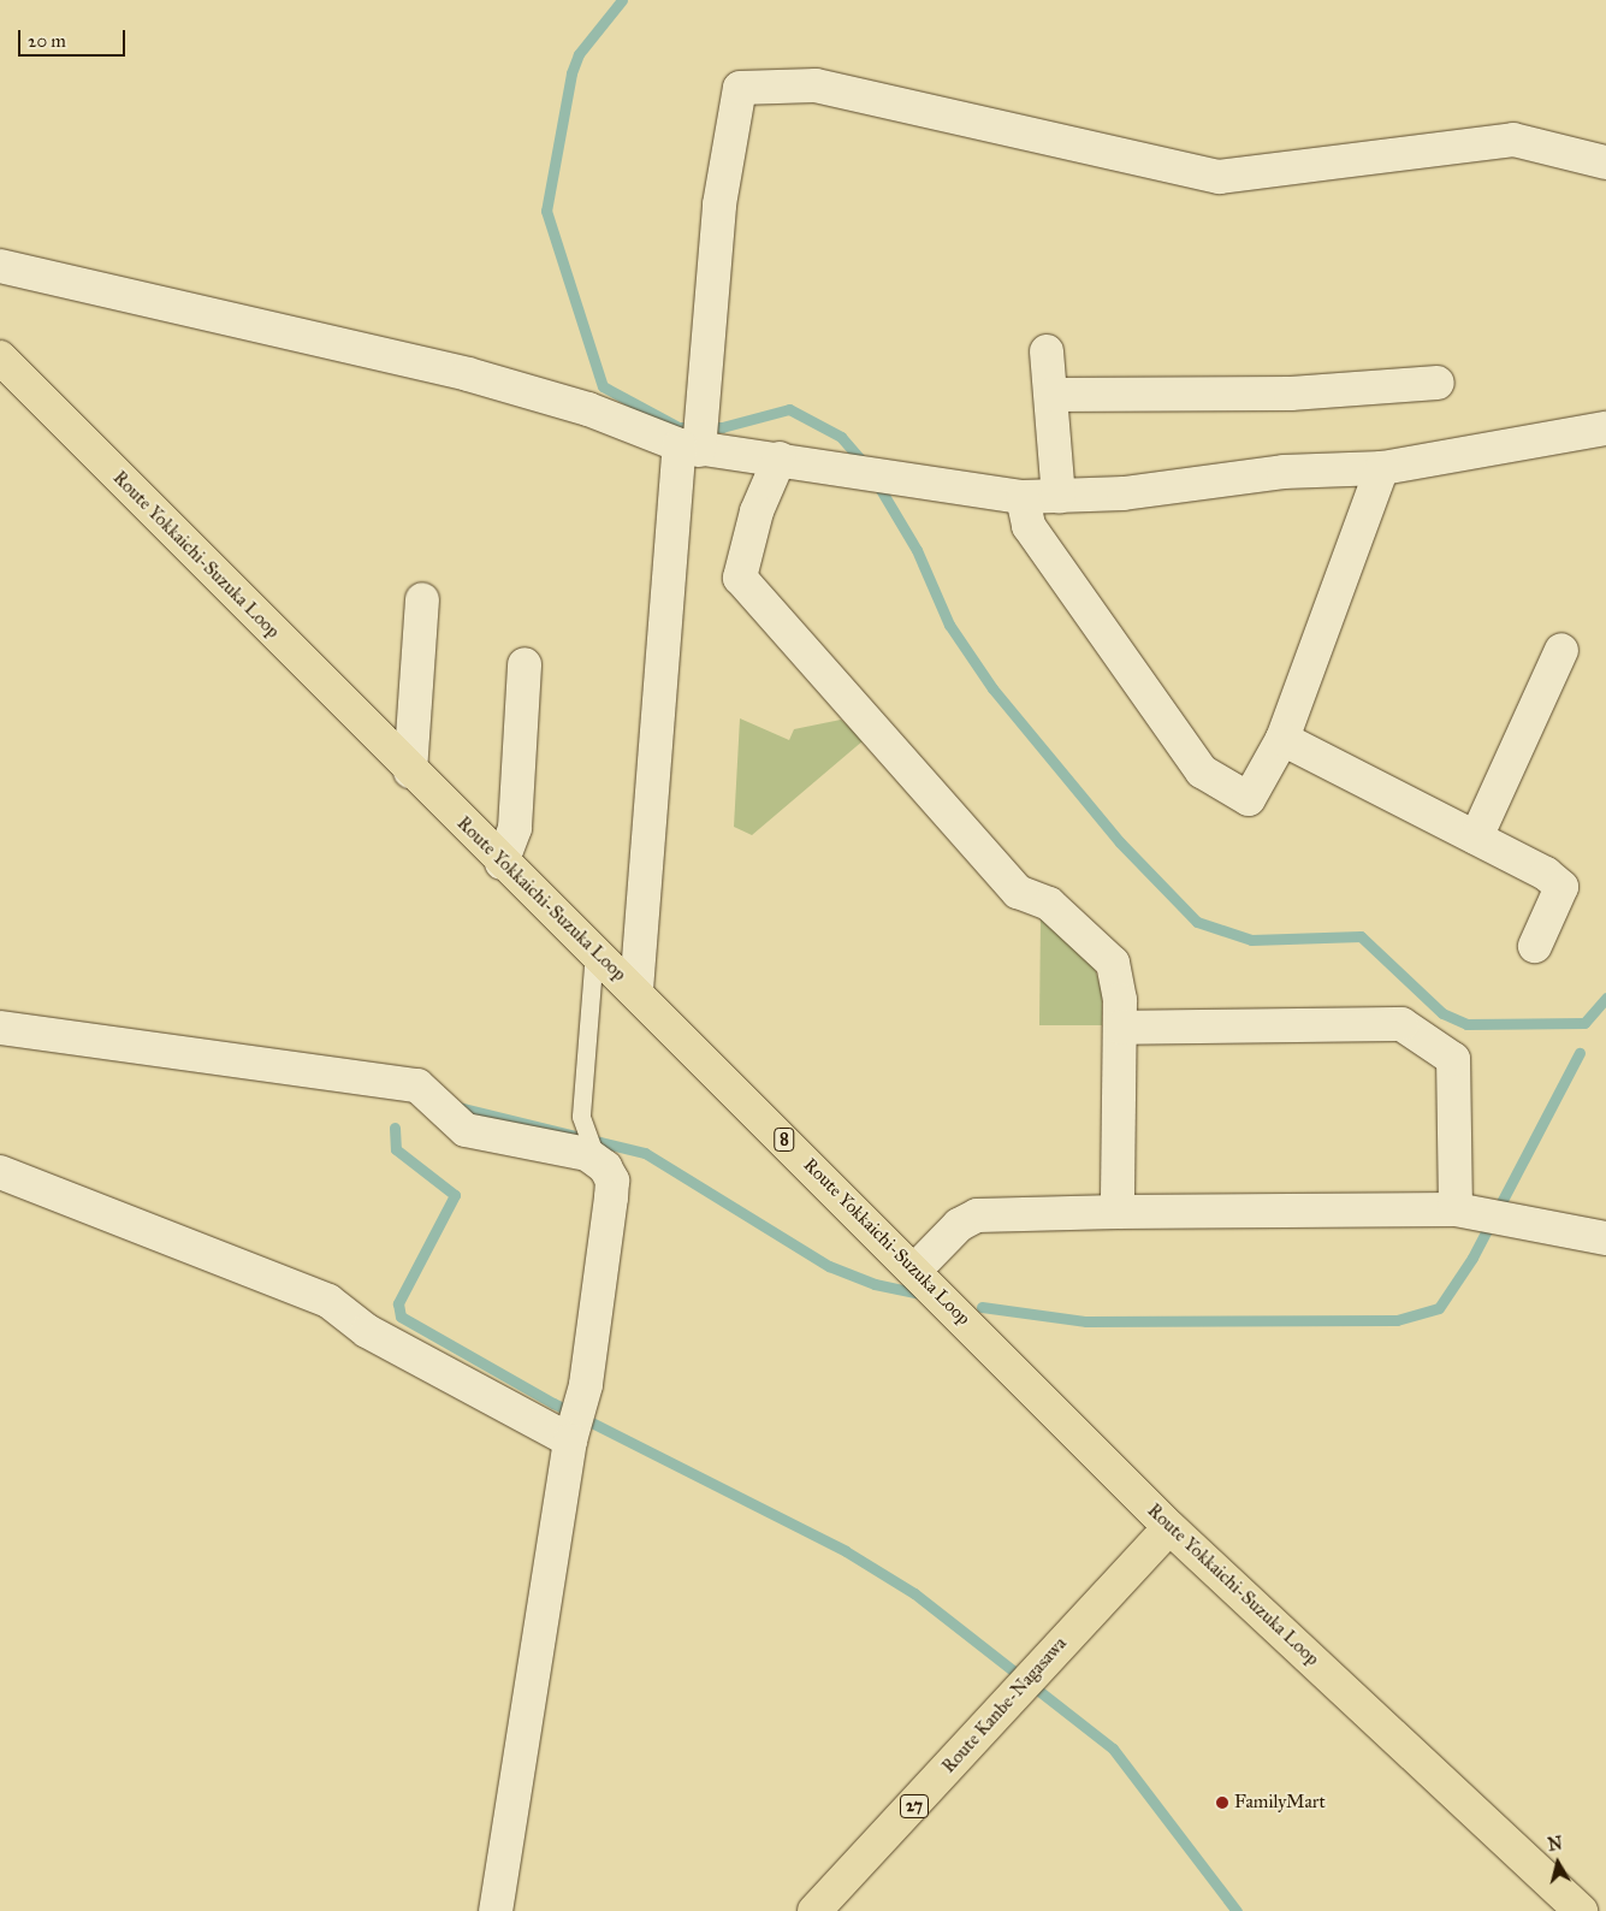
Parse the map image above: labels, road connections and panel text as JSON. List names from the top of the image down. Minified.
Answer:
{"streets":{"main road":["Route Yokkaichi-Suzuka Loop","8","Route Kanbe-Nagasawa","27"]},"crossings":[["Route Yokkaichi-Suzuka Loop","Route Kanbe-Nagasawa"]],"places":["FamilyMart"],"scale_bar":"20 m","north":"top"}
